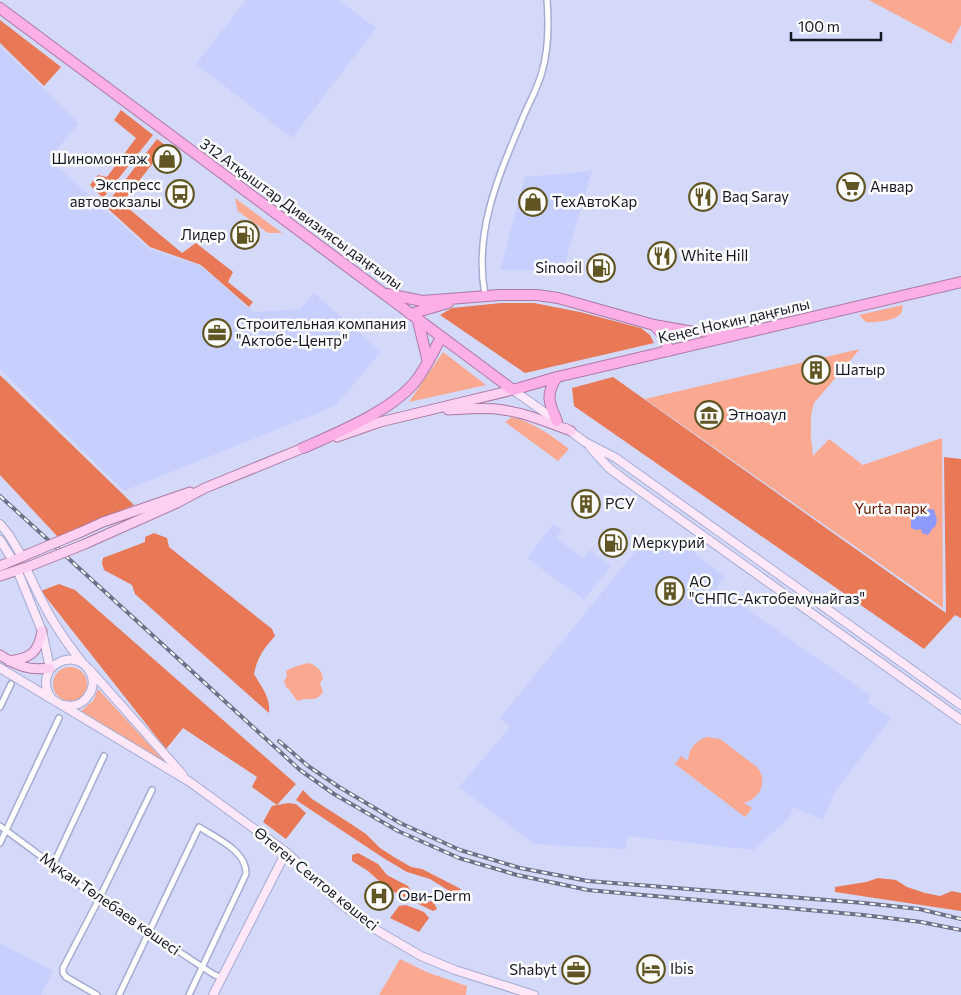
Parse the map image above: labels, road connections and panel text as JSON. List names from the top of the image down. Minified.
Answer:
{"streets":{"highway":["312 Атқыштар Дивизиясы даңғылы","Кеңес Нокин даңғылы"],"main road":["Өтеген Сеитов көшесі"],"street":["Мұқан Төлебаев көшесі"]},"crossings":[["312 Атқыштар Дивизиясы даңғылы","Кеңес Нокин даңғылы"]],"parks":["Yurta парк"],"places":{"shop":["Шиномонтаж","ТехАвтоКар"],"supermarket":["Анвар"],"bus stop":["Экспресс автовокзалы"],"restaurant":["Baq Saray","White Hill"],"fuel station":["Лидер","Sinooil","Меркурий"],"office":["Строительная компания \"Актобе-Центр\"","Shabyt"],"building":["Шатыр","РСУ","АО \"СНПС-Актобемунайгаз\""],"museum":["Этноаул"],"hospital":["Ови-Derm"],"hotel":["Ibis"]},"scale_bar":"100 m"}
